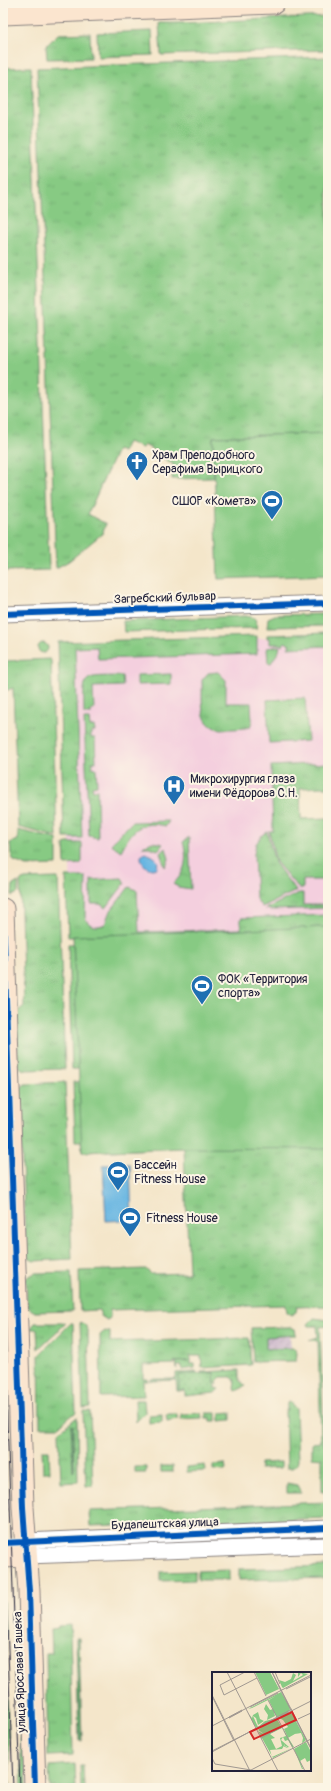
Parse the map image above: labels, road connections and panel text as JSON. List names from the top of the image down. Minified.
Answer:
{"streets":{"street":["Загребский бульвар","Будапештская улица","улица Ярослава Гашека"]},"crossings":[["Будапештская улица","улица Ярослава Гашека"]],"places":{"church":["Храм Преподобного Серафима Вырицкого"],"sports":["СШОР «Комета»","ФОК «Территория спорта»","Бассейн Fitness House","Fitness House"],"hospital":["Микрохирургия глаза имени Фёдорова С.Н."]}}
